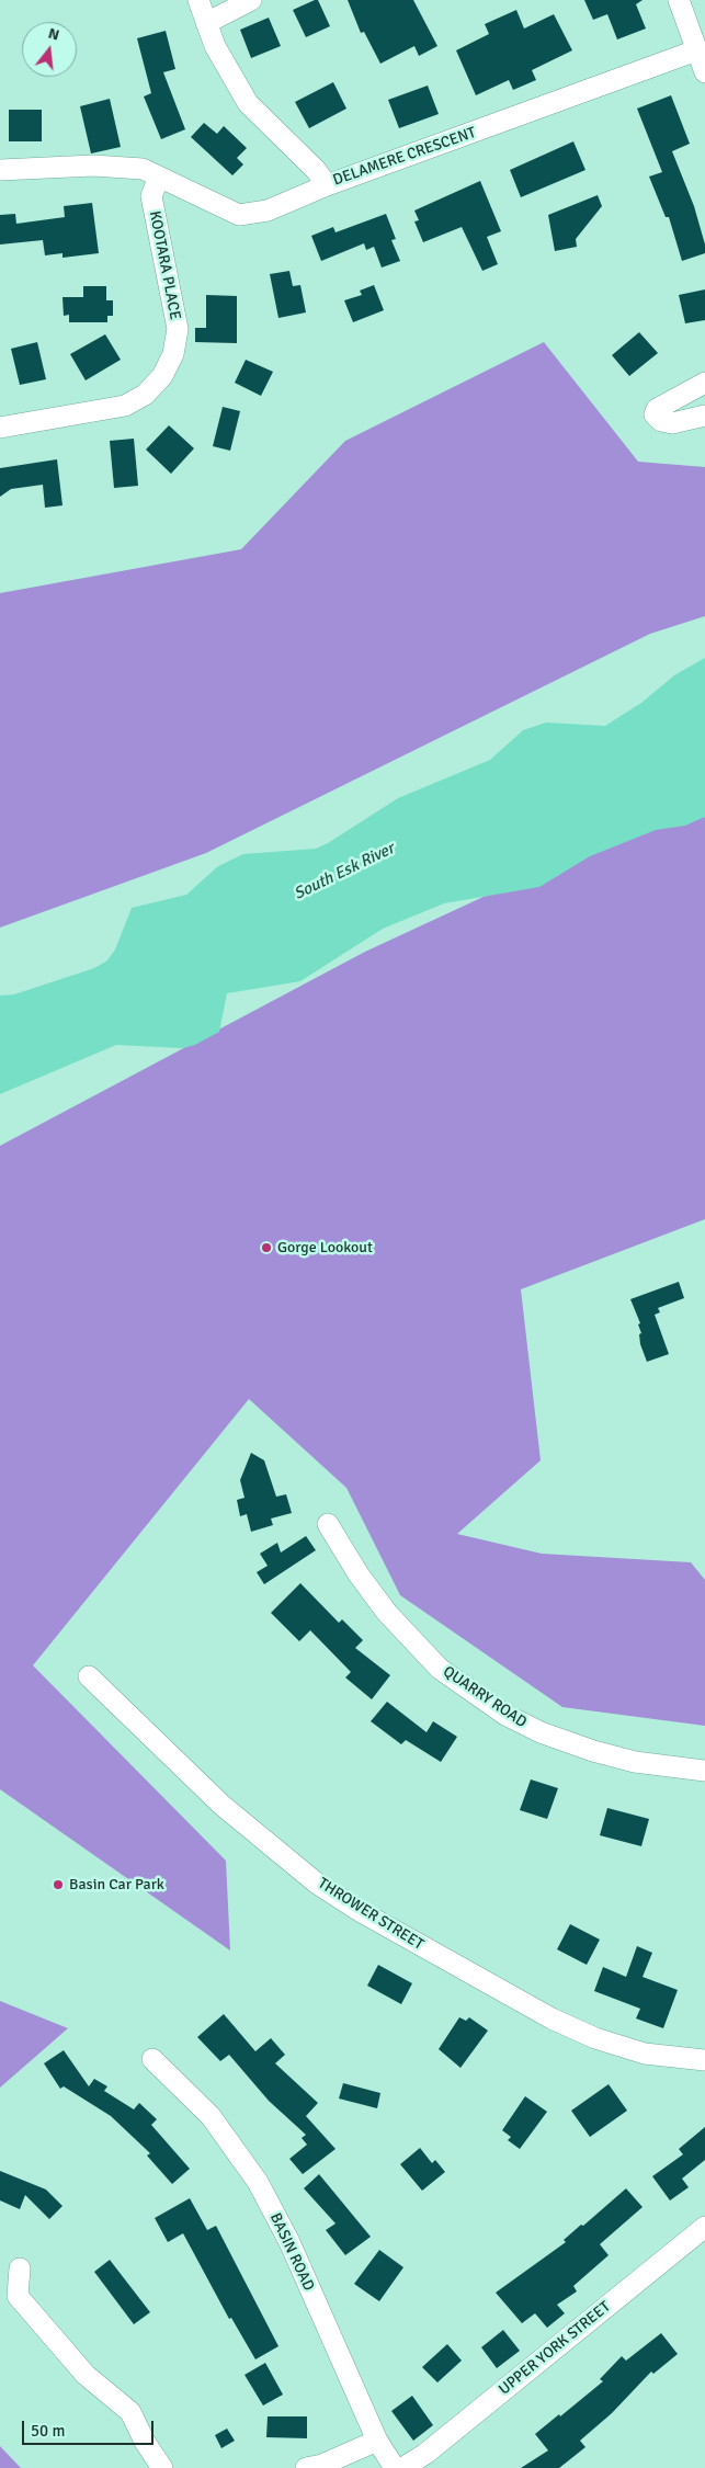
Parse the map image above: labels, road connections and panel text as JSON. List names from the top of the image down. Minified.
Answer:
{"streets":{"street":["DELAMERE CRESCENT","KOOTARA PLACE","QUARRY ROAD","THROWER STREET","BASIN ROAD","UPPER YORK STREET"]},"water":["South Esk River"],"places":["Gorge Lookout","Basin Car Park"],"scale_bar":"50 m","north":"top"}
